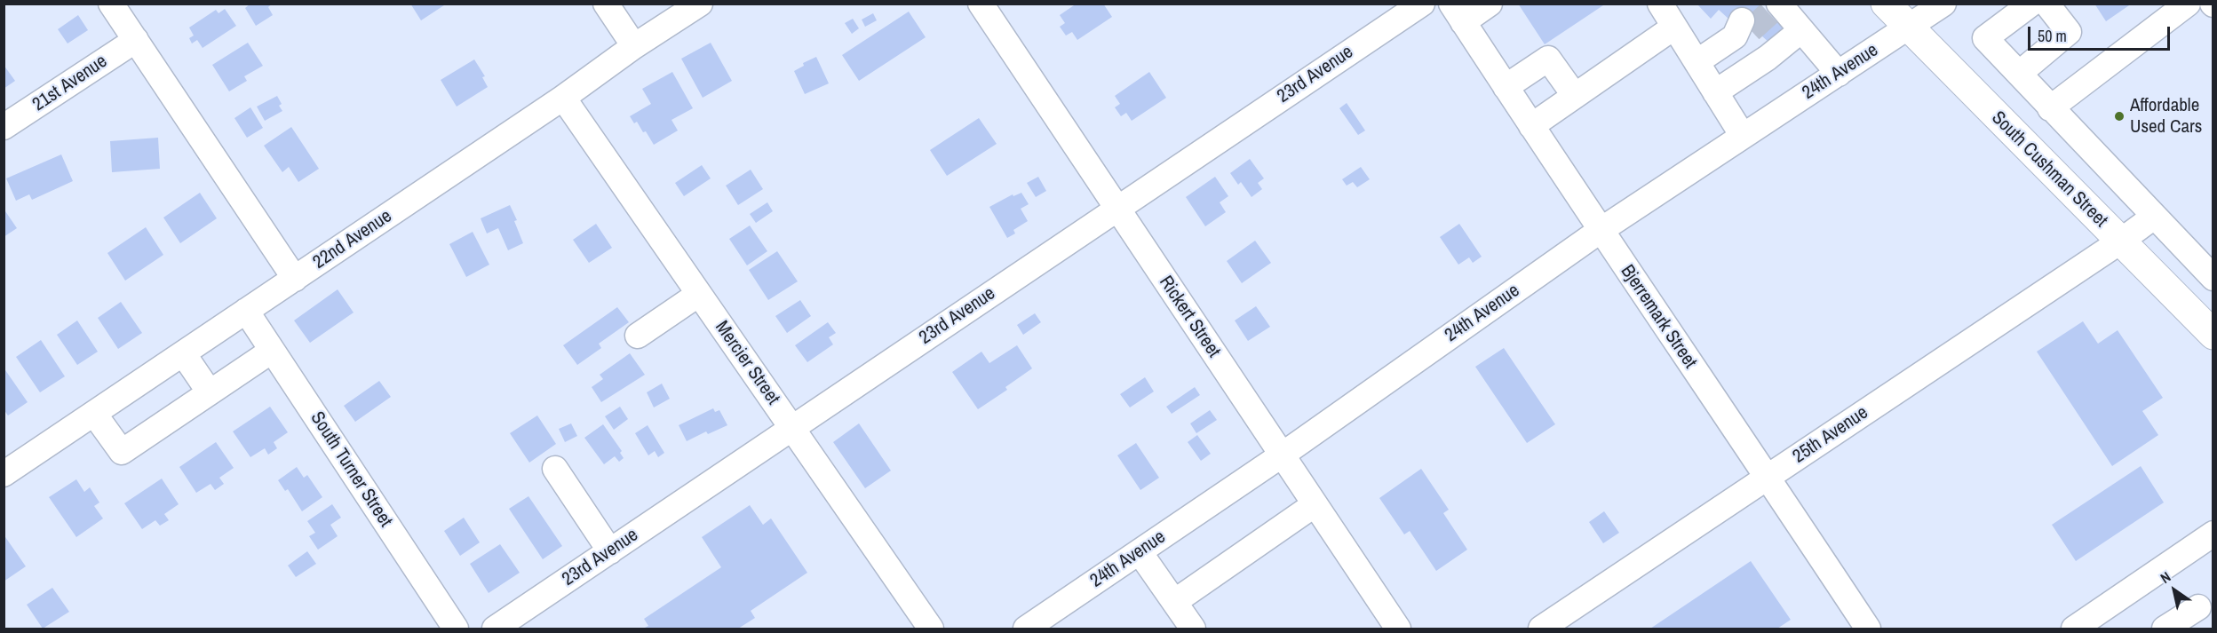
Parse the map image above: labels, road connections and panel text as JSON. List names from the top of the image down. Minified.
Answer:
{"streets":{"main road":["South Cushman Street"],"street":["24th Avenue","23rd Avenue","21st Avenue","22nd Avenue","Rickert Street","Bjerremark Street","Mercier Street","25th Avenue","South Turner Street"]},"crossings":[["24th Avenue","South Cushman Street"],["24th Avenue","Rickert Street"],["24th Avenue","Bjerremark Street"],["23rd Avenue","Rickert Street"],["23rd Avenue","Mercier Street"],["South Cushman Street","25th Avenue"],["22nd Avenue","Mercier Street"],["22nd Avenue","South Turner Street"],["Bjerremark Street","25th Avenue"]],"places":["Affordable Used Cars"],"scale_bar":"50 m","north":"top left"}
